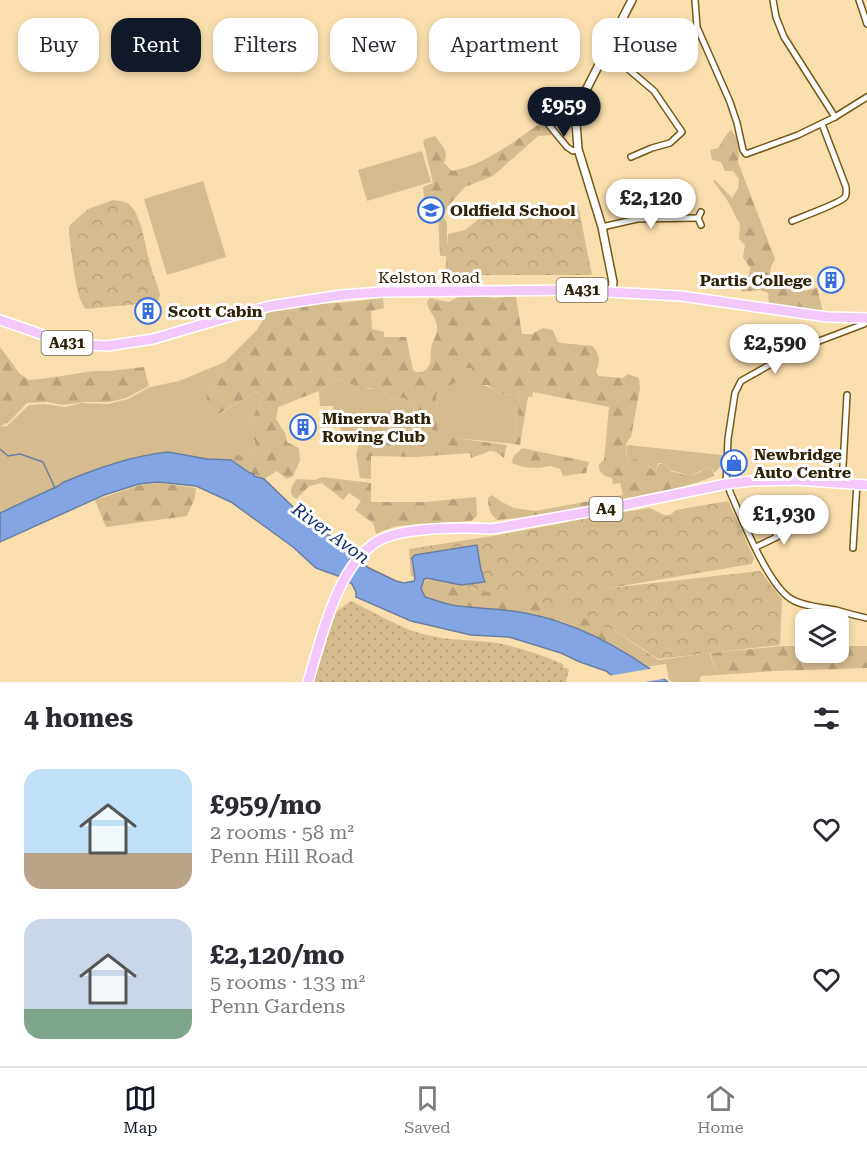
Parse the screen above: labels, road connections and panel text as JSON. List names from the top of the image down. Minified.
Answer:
{"streets":{"main road":["Kelston Road","A431","A4"]},"water":["River Avon"],"places":{"school or university":["Oldfield School"],"building":["Partis College","Scott Cabin","Minerva Bath Rowing Club"],"shop":["Newbridge Auto Centre"]},"page":{"chip":["Buy","Rent","Filters","New","Apartment","House"],"price":["£959","£2,120","£2,590","£1,930"],"heading":"4 homes","list":[{"name":"£959/mo","note":"2 rooms · 58 m² · Penn Hill Road"},{"name":"£2,120/mo","note":"5 rooms · 133 m² · Penn Gardens"}],"tabs":["Map","Saved","Home"]}}
